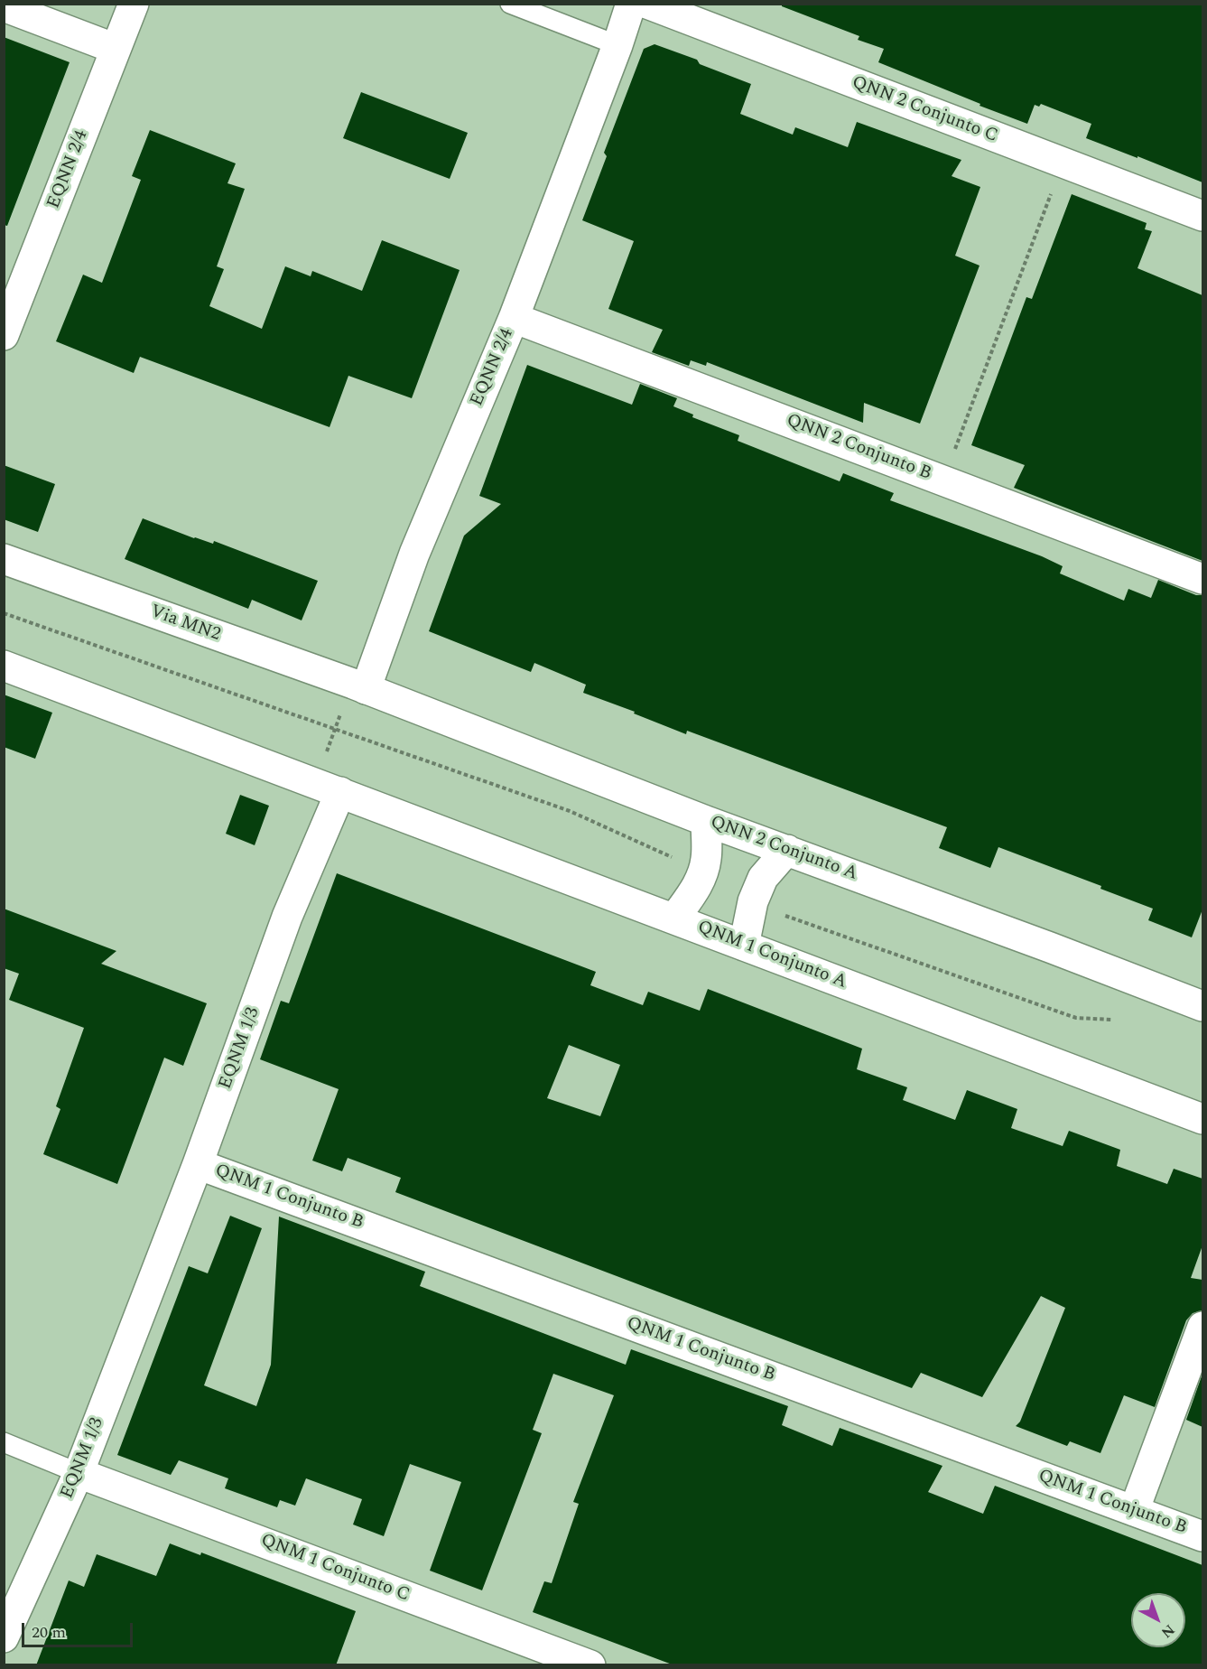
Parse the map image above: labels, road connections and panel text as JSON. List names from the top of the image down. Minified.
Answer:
{"streets":{"street":["QNN 2 Conjunto C","EQNN 2/4","QNN 2 Conjunto B","Via MN2","QNN 2 Conjunto A","QNM 1 Conjunto A","EQNM 1/3","QNM 1 Conjunto B","QNM 1 Conjunto C"]},"crossings":[["EQNN 2/4","QNN 2 Conjunto B"],["EQNN 2/4","Via MN2"],["EQNN 2/4","QNN 2 Conjunto A"],["Via MN2","QNN 2 Conjunto A"],["QNM 1 Conjunto A","EQNM 1/3"],["EQNM 1/3","QNM 1 Conjunto B"],["EQNM 1/3","QNM 1 Conjunto C"]],"scale_bar":"20 m","north":"bottom right"}
